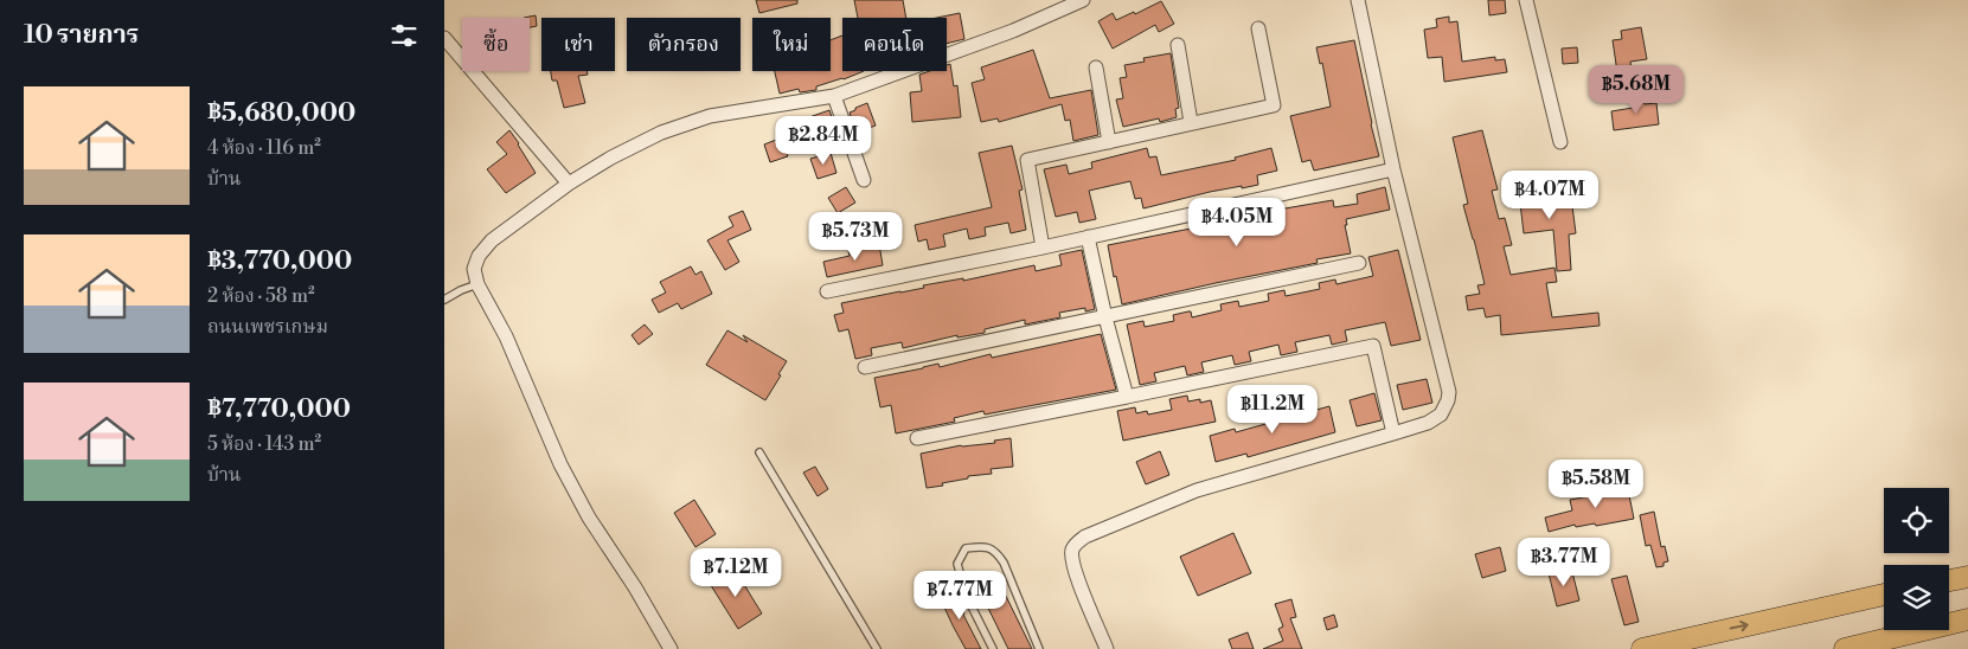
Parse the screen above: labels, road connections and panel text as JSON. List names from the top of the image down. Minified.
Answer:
{"page":{"heading":"10 รายการ","chip":["ซื้อ","เช่า","ตัวกรอง","ใหม่","คอนโด"],"price":["฿5.68M","฿2.84M","฿4.07M","฿4.05M","฿5.73M","฿11.2M","฿5.58M","฿3.77M","฿7.12M","฿7.77M"],"list":[{"name":"฿5,680,000","note":"4 ห้อง · 116 m² · บ้าน"},{"name":"฿3,770,000","note":"2 ห้อง · 58 m² · ถนนเพชรเกษม"},{"name":"฿7,770,000","note":"5 ห้อง · 143 m² · บ้าน"}]}}
